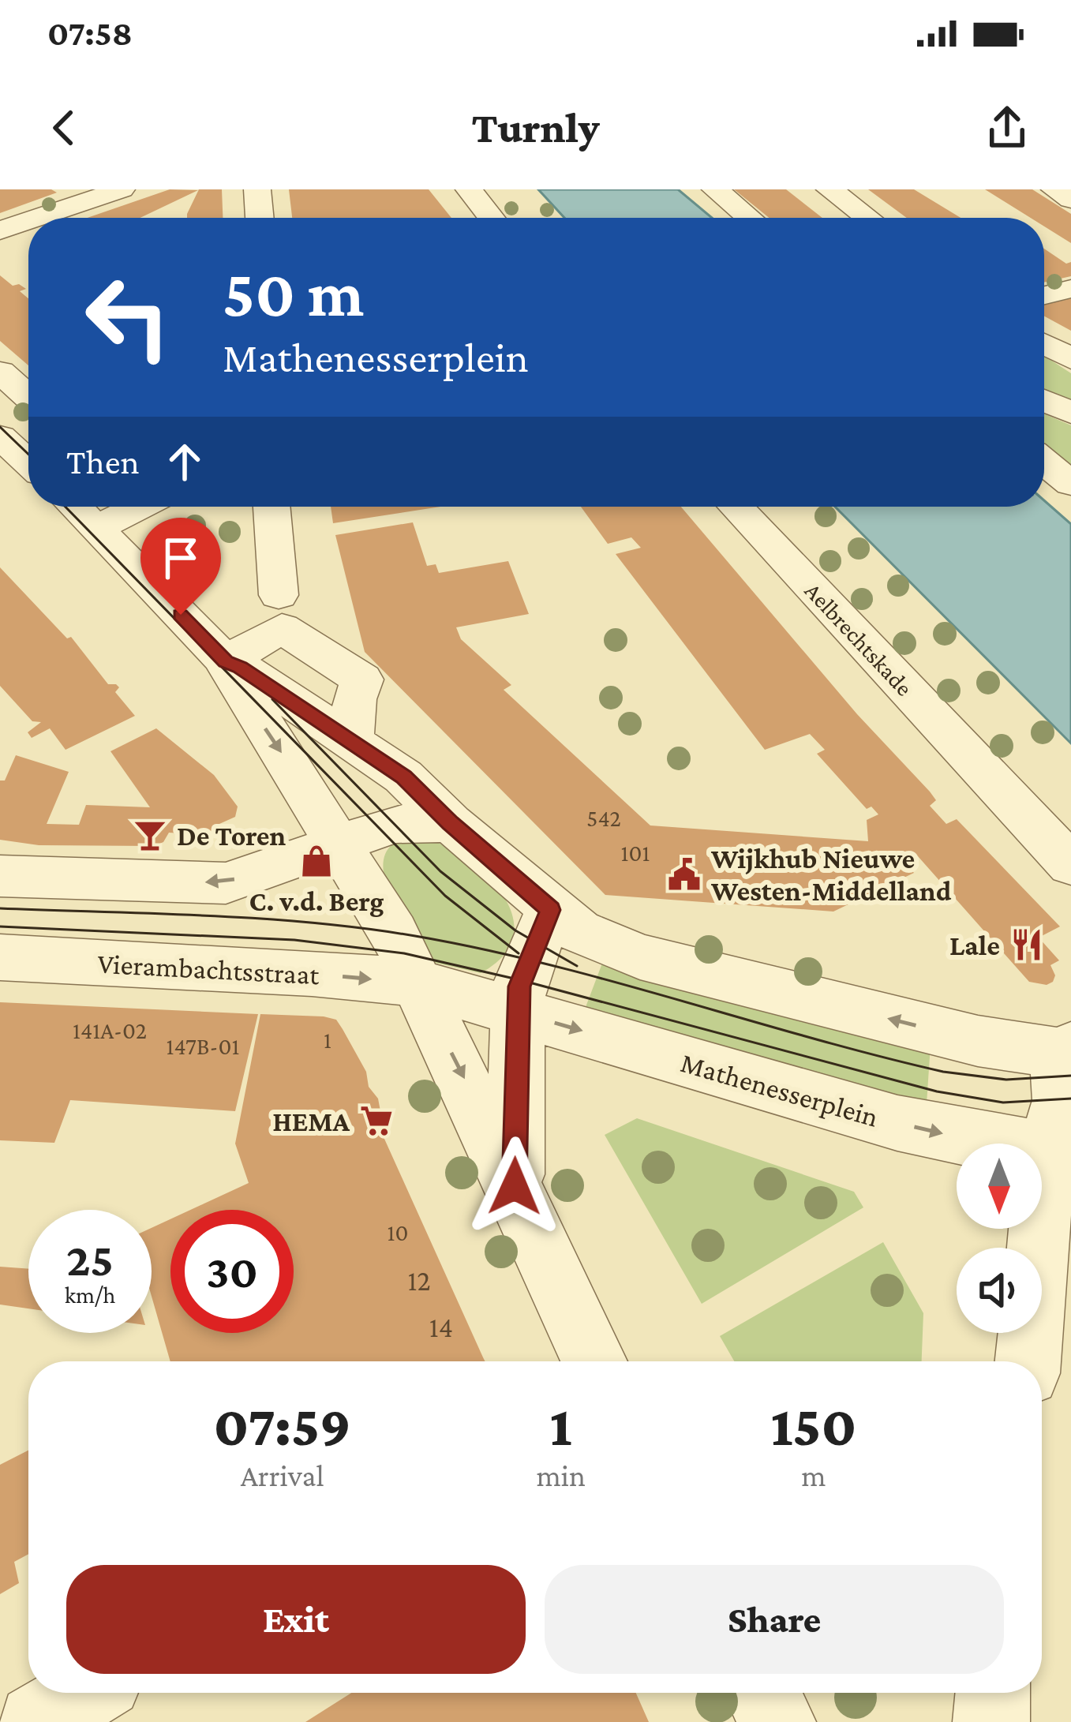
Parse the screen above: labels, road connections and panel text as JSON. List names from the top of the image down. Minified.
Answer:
{"streets":{"street":["Aelbrechtskade","Vierambachtsstraat","Mathenesserplein"]},"crossings":[["Vierambachtsstraat","Mathenesserplein"]],"places":{"bar":["De Toren"],"shop":["C. v.d. Berg"],"public building":["Wijkhub Nieuwe Westen-Middelland"],"restaurant":["Lale"],"supermarket":["HEMA"]},"house_numbers":["542","101","141A-02","1","147B-01","10","12","14"],"north":"bottom","page":{"status":"07:58","header":"Turnly","turn":["50 m","Mathenesserplein"],"then":"Then","speed":"25 km/h","limit":"30","eta":["07:59","Arrival","1","min","150","m"],"buttons":["Exit","Share"]}}
